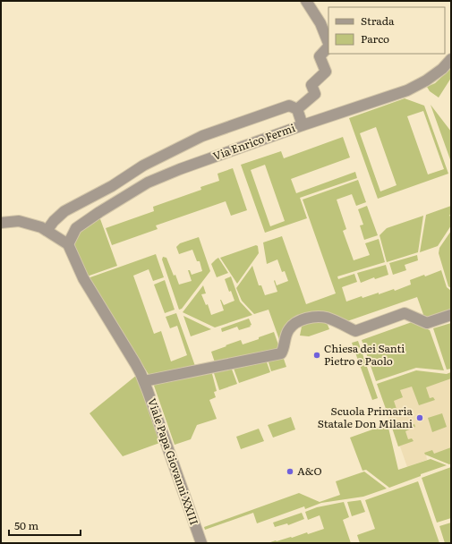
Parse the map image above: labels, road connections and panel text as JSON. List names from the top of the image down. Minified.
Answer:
{"streets":{"street":["Via Enrico Fermi","Viale Papa Giovanni XXIII"]},"crossings":[["Via Enrico Fermi","Viale Papa Giovanni XXIII"]],"places":["Chiesa dei Santi Pietro e Paolo","Scuola Primaria Statale Don Milani","A&O"],"legend":["Strada","Parco"],"scale_bar":"50 m"}
